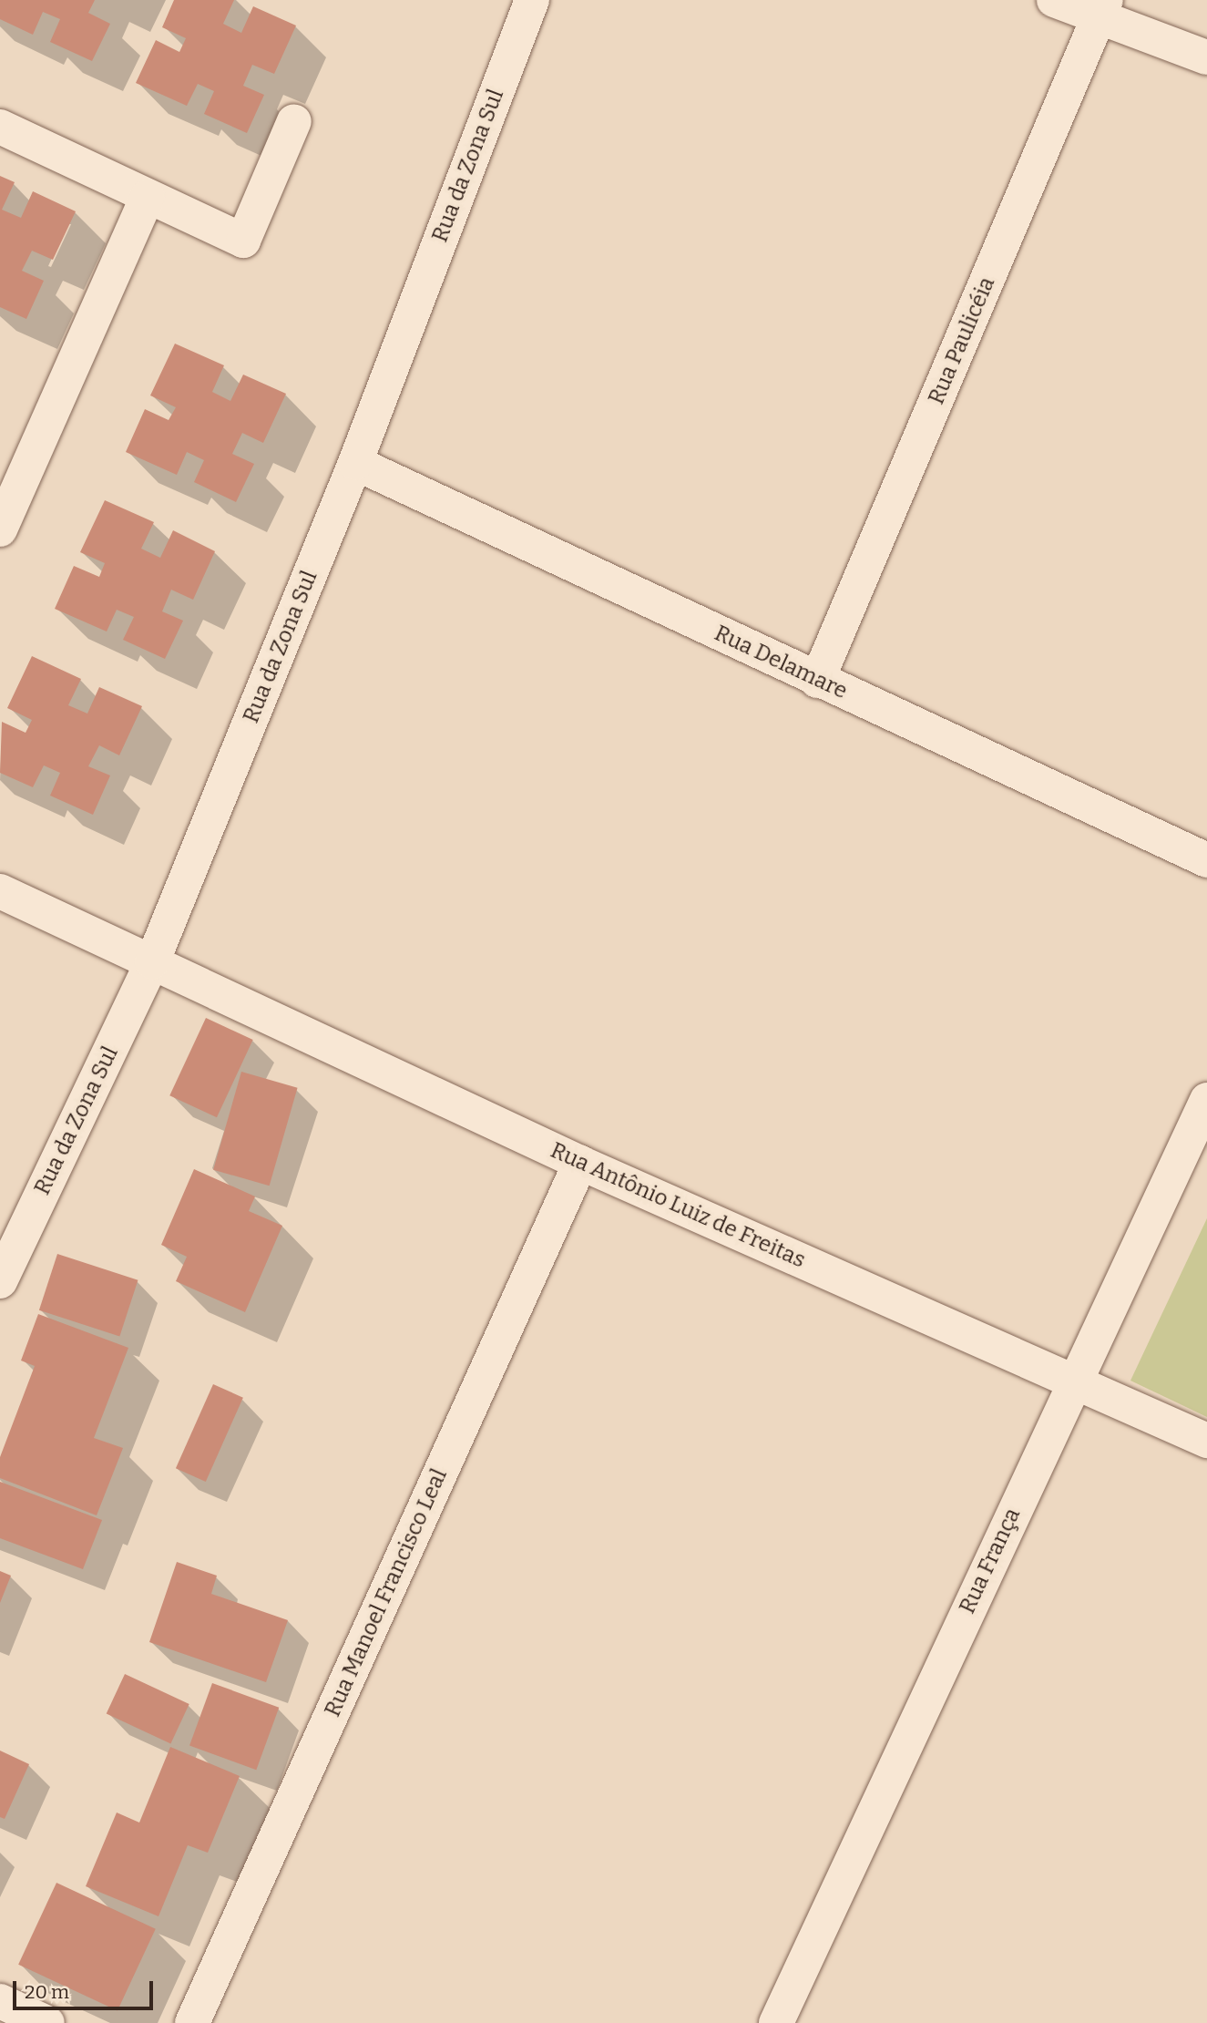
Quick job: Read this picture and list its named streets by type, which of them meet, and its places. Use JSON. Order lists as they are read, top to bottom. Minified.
{"streets":{"street":["Rua da Zona Sul","Rua Paulicéia","Rua Delamare","Rua Antônio Luiz de Freitas","Rua França","Rua Manoel Francisco Leal"]},"crossings":[["Rua da Zona Sul","Rua Delamare"],["Rua da Zona Sul","Rua Antônio Luiz de Freitas"],["Rua Paulicéia","Rua Delamare"],["Rua Antônio Luiz de Freitas","Rua França"],["Rua Antônio Luiz de Freitas","Rua Manoel Francisco Leal"]],"scale_bar":"20 m"}
